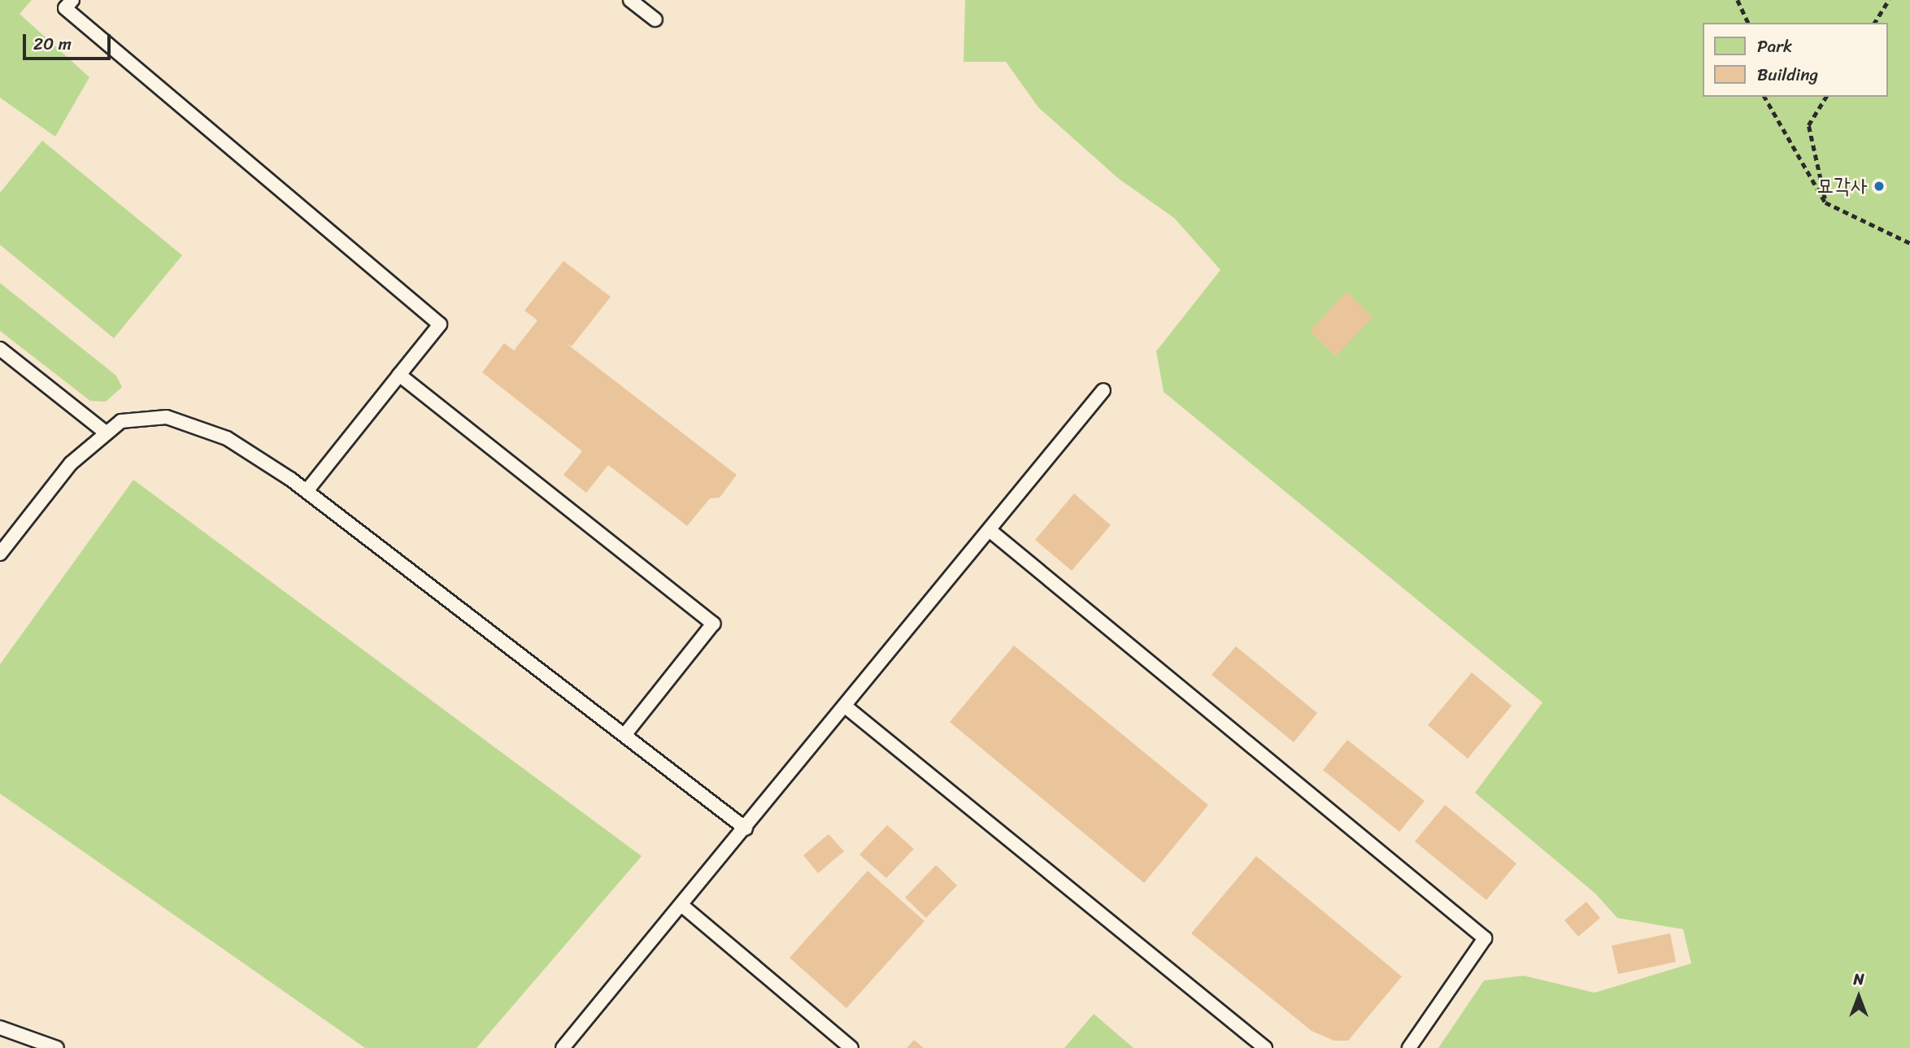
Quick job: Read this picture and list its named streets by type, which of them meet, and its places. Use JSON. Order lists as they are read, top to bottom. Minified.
{"places":["묘각사"],"legend":["Park","Building"],"scale_bar":"20 m","north":"top"}
